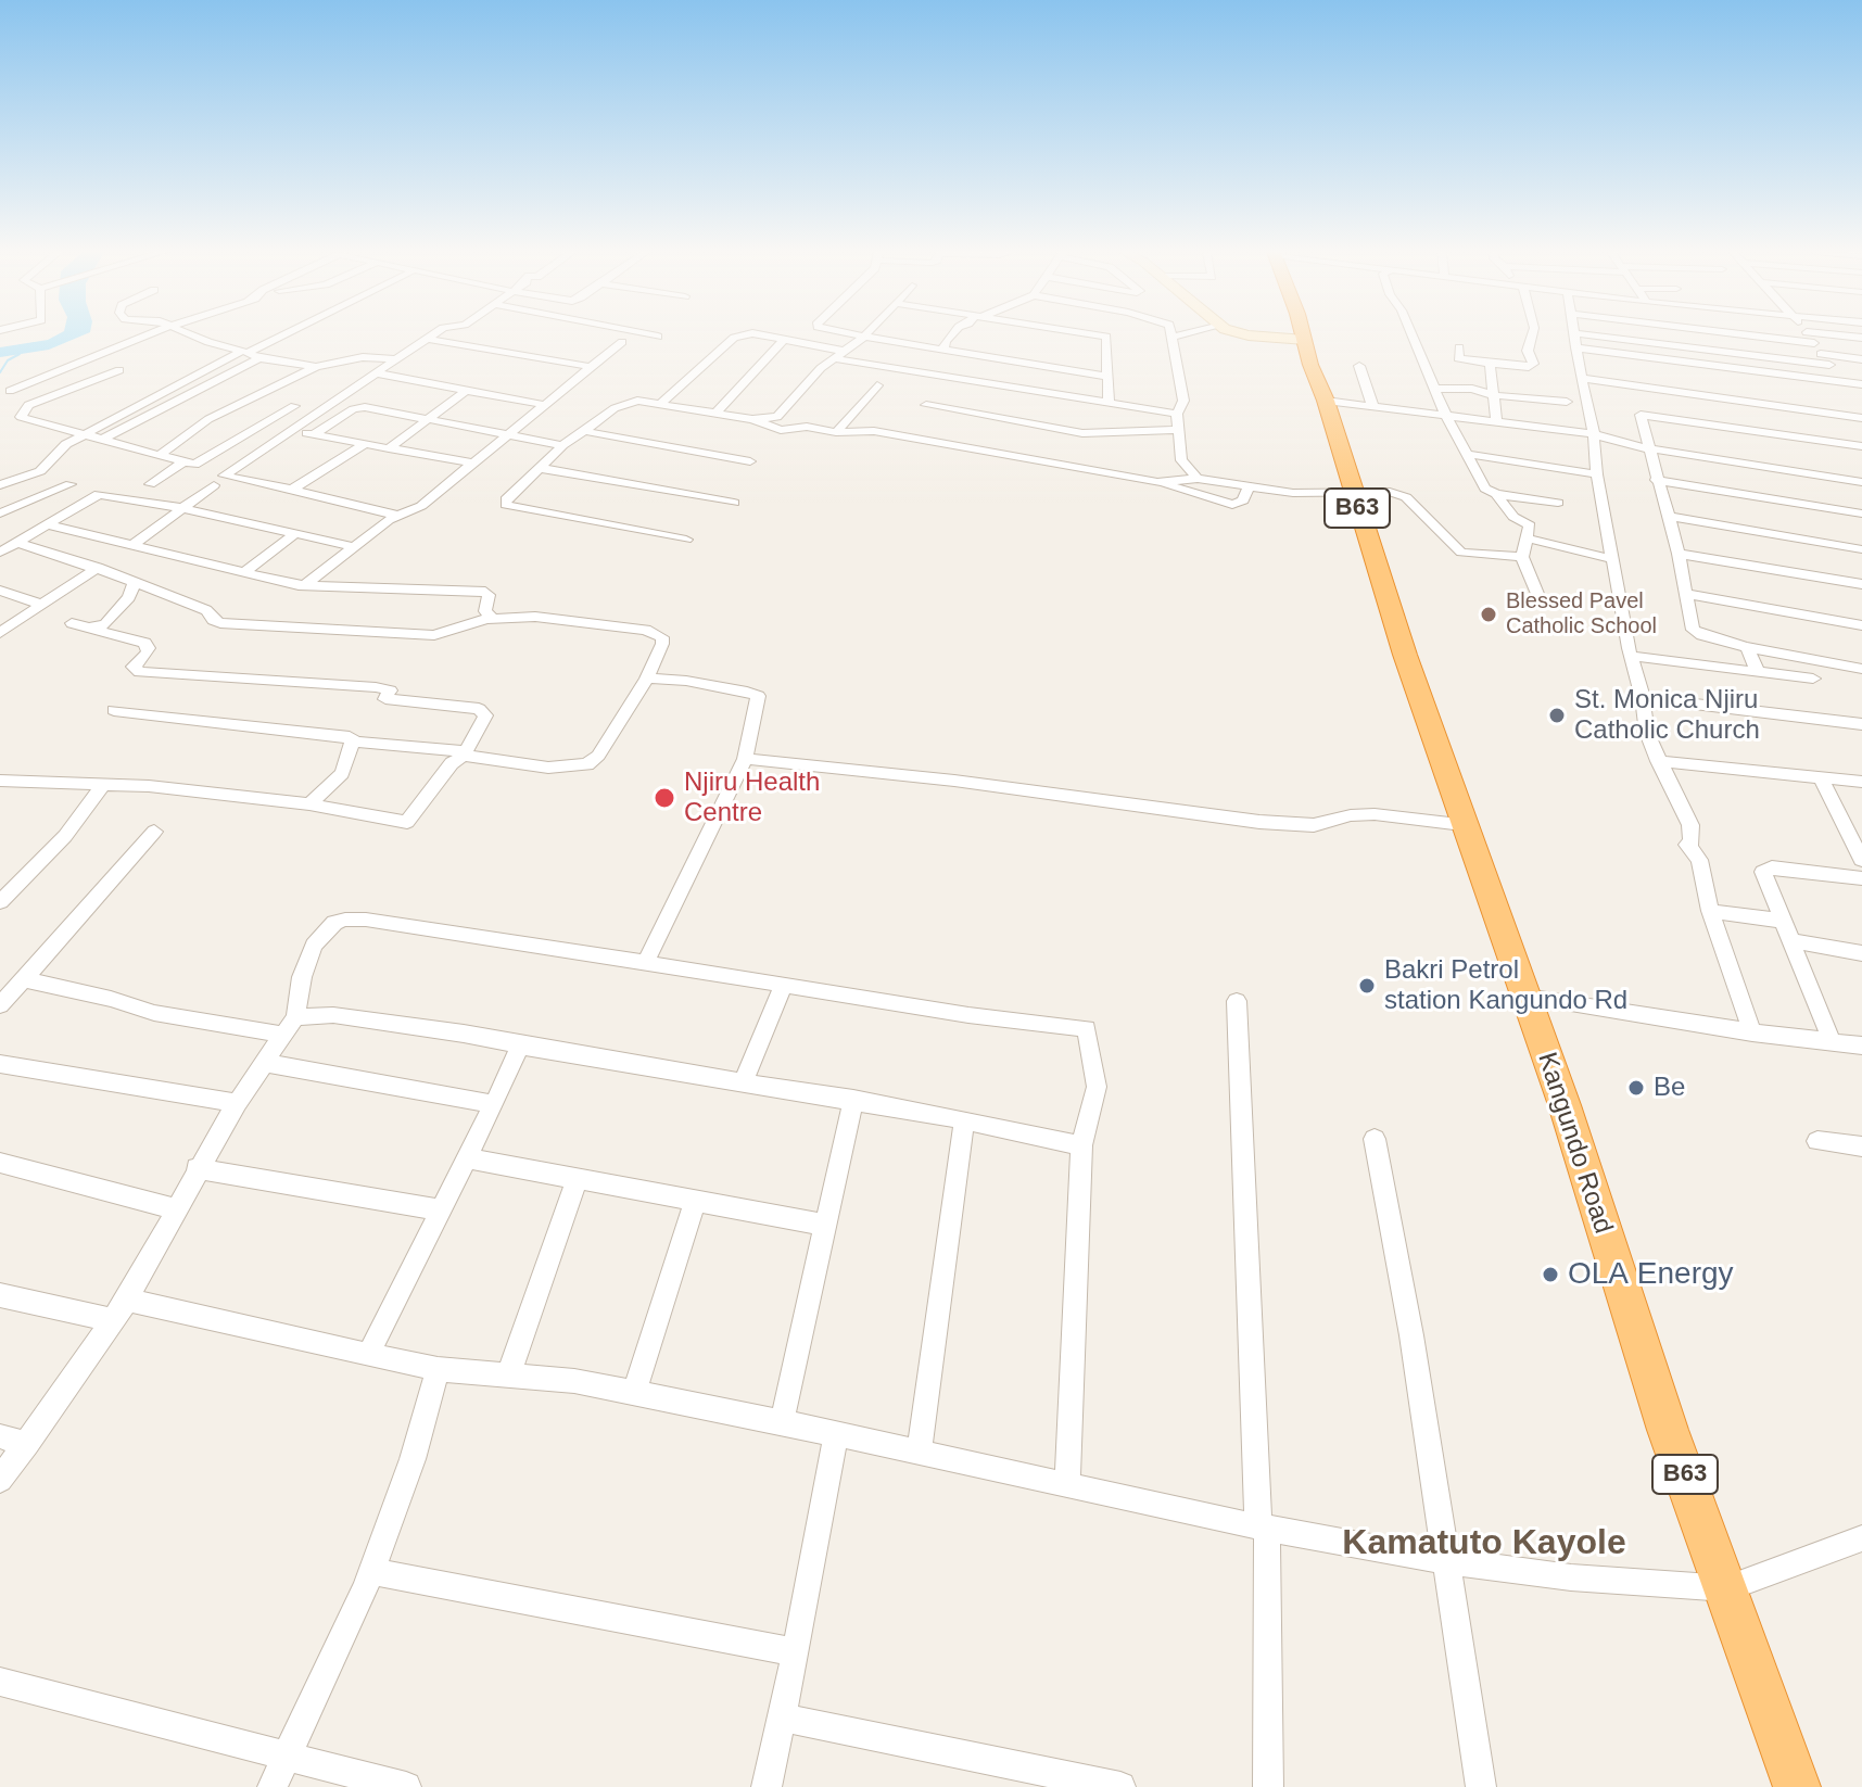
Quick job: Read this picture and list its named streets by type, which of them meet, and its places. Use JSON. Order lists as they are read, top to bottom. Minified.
{"streets":{"highway":["B63","Kangundo Road"]},"districts":["Kamatuto Kayole"],"places":["Blessed Pavel Catholic School","St. Monica Njiru Catholic Church","Njiru Health Centre","Bakri Petrol station Kangundo Rd","Be","OLA Energy"]}
